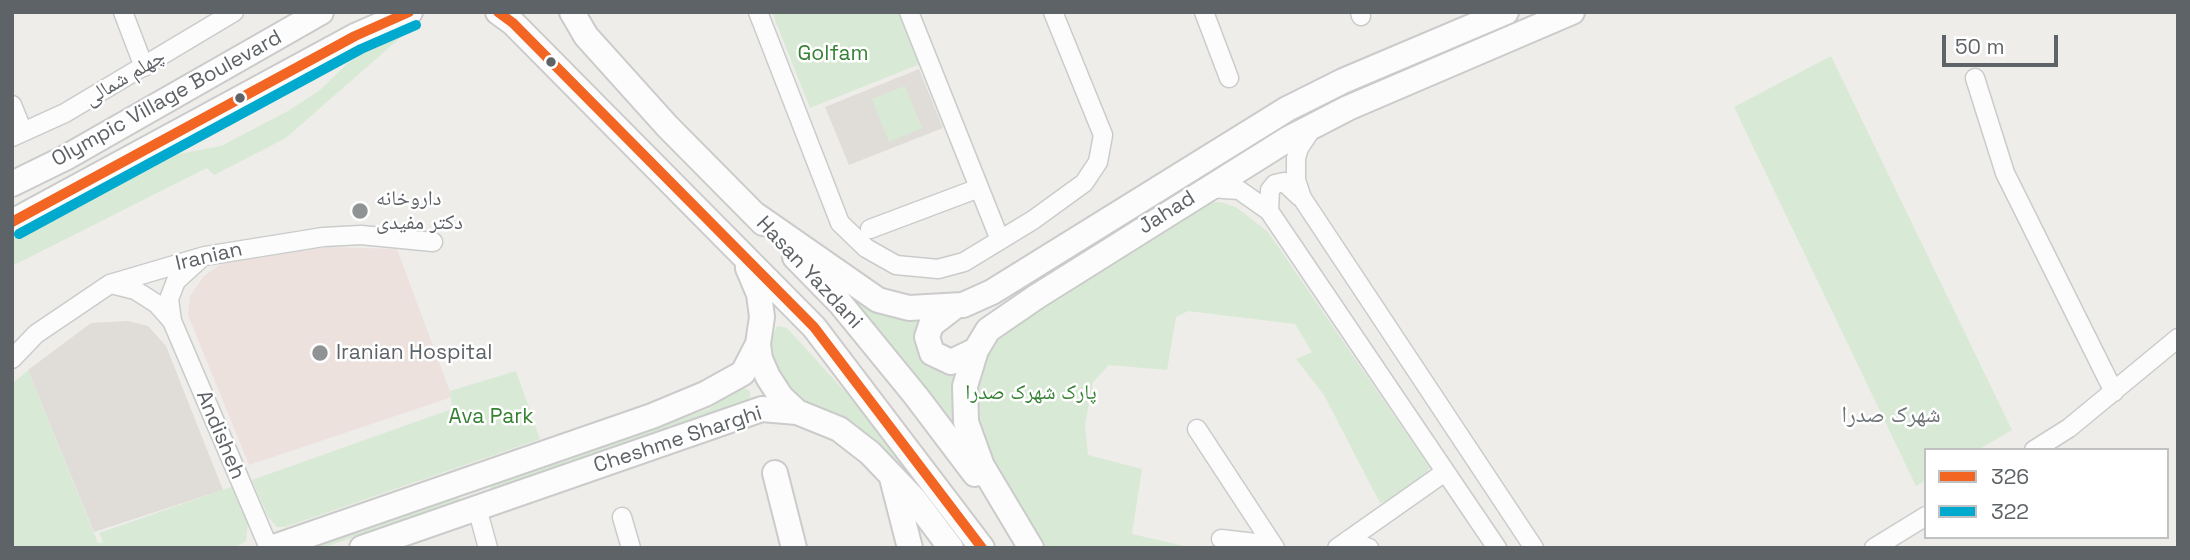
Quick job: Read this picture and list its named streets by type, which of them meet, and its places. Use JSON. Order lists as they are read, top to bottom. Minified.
{"streets":{"street":["چهلم شمالی","Olympic Village Boulevard","Jahad","Iranian","Hasan Yazdani","Andisheh","Cheshme Sharghi"]},"crossings":[["Jahad","Hasan Yazdani"],["Hasan Yazdani","Cheshme Sharghi"],["Andisheh","Cheshme Sharghi"]],"districts":["شهرک صدرا"],"parks":["Golfam","پارک شهرک صدرا","Ava Park"],"places":["داروخانه دکتر مفیدی","Iranian Hospital"],"lines":["transit line 326","transit line 322"],"legend":["326","322"],"scale_bar":"50 m"}
